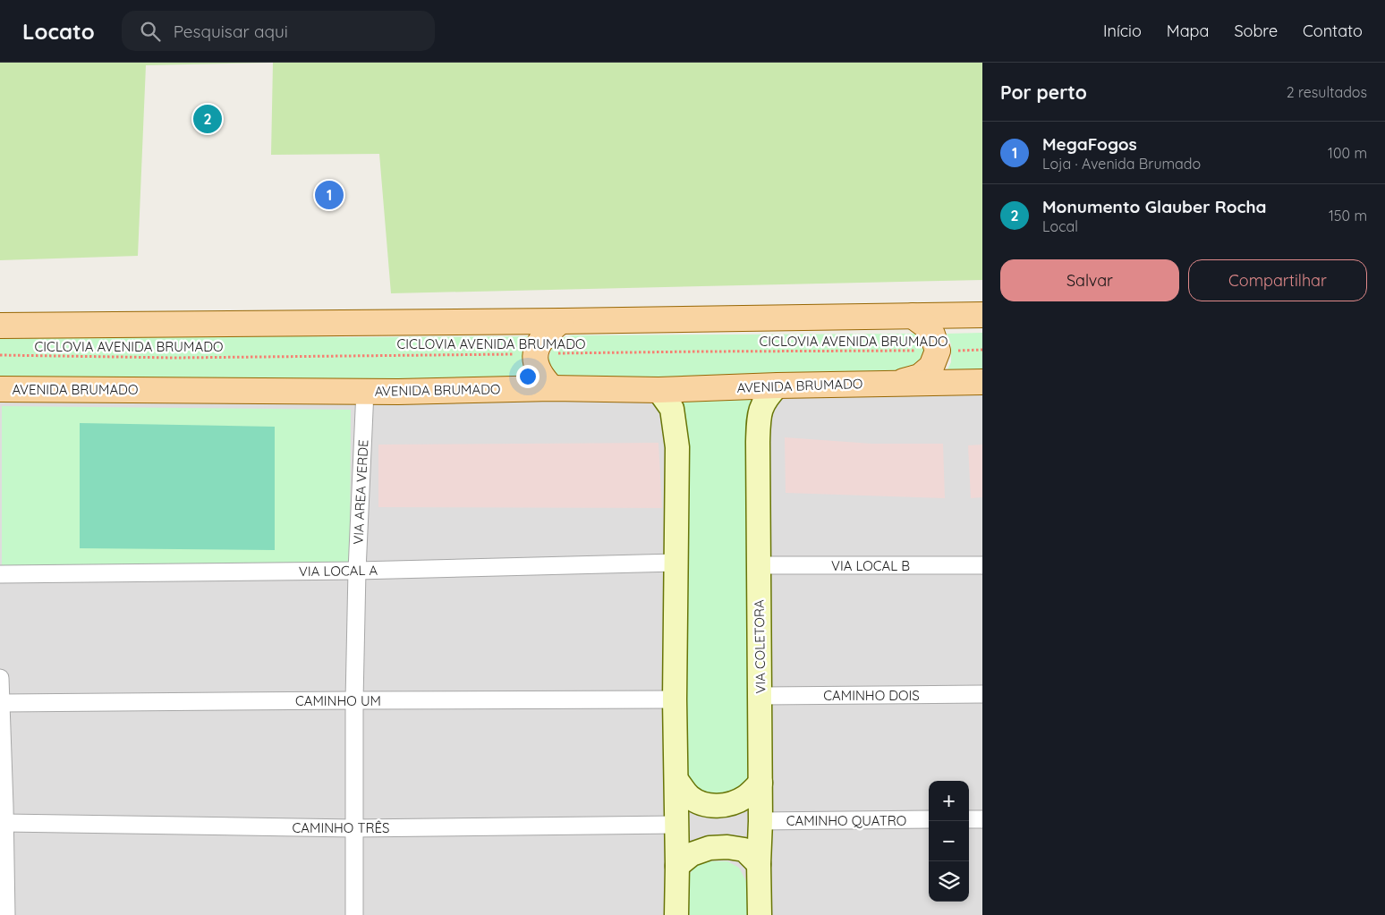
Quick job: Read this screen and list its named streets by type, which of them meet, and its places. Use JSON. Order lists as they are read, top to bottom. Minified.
{"streets":{"main road":["AVENIDA BRUMADO"],"street":["VIA AREA VERDE","VIA LOCAL B","VIA LOCAL A","VIA COLETORA","CAMINHO DOIS","CAMINHO UM","CAMINHO QUATRO","CAMINHO TRÊS"],"path":["CICLOVIA AVENIDA BRUMADO"]},"crossings":[["AVENIDA BRUMADO","VIA AREA VERDE"],["AVENIDA BRUMADO","VIA COLETORA"],["VIA AREA VERDE","VIA LOCAL A"],["VIA AREA VERDE","CAMINHO UM"],["VIA AREA VERDE","CAMINHO TRÊS"],["VIA LOCAL B","VIA COLETORA"],["VIA COLETORA","CAMINHO DOIS"],["VIA COLETORA","CAMINHO QUATRO"]],"page":{"header":"Locato","search":"Pesquisar aqui","nav":["Início","Mapa","Sobre","Contato"],"heading":["Por perto","2 resultados"],"pins":["2","1"],"list":[{"mark":"1","name":"MegaFogos","note":"Loja · Avenida Brumado","value":"100 m"},{"mark":"2","name":"Monumento Glauber Rocha","note":"Local","value":"150 m"}],"buttons":["Salvar","Compartilhar"],"map_buttons":["+","−"]}}
